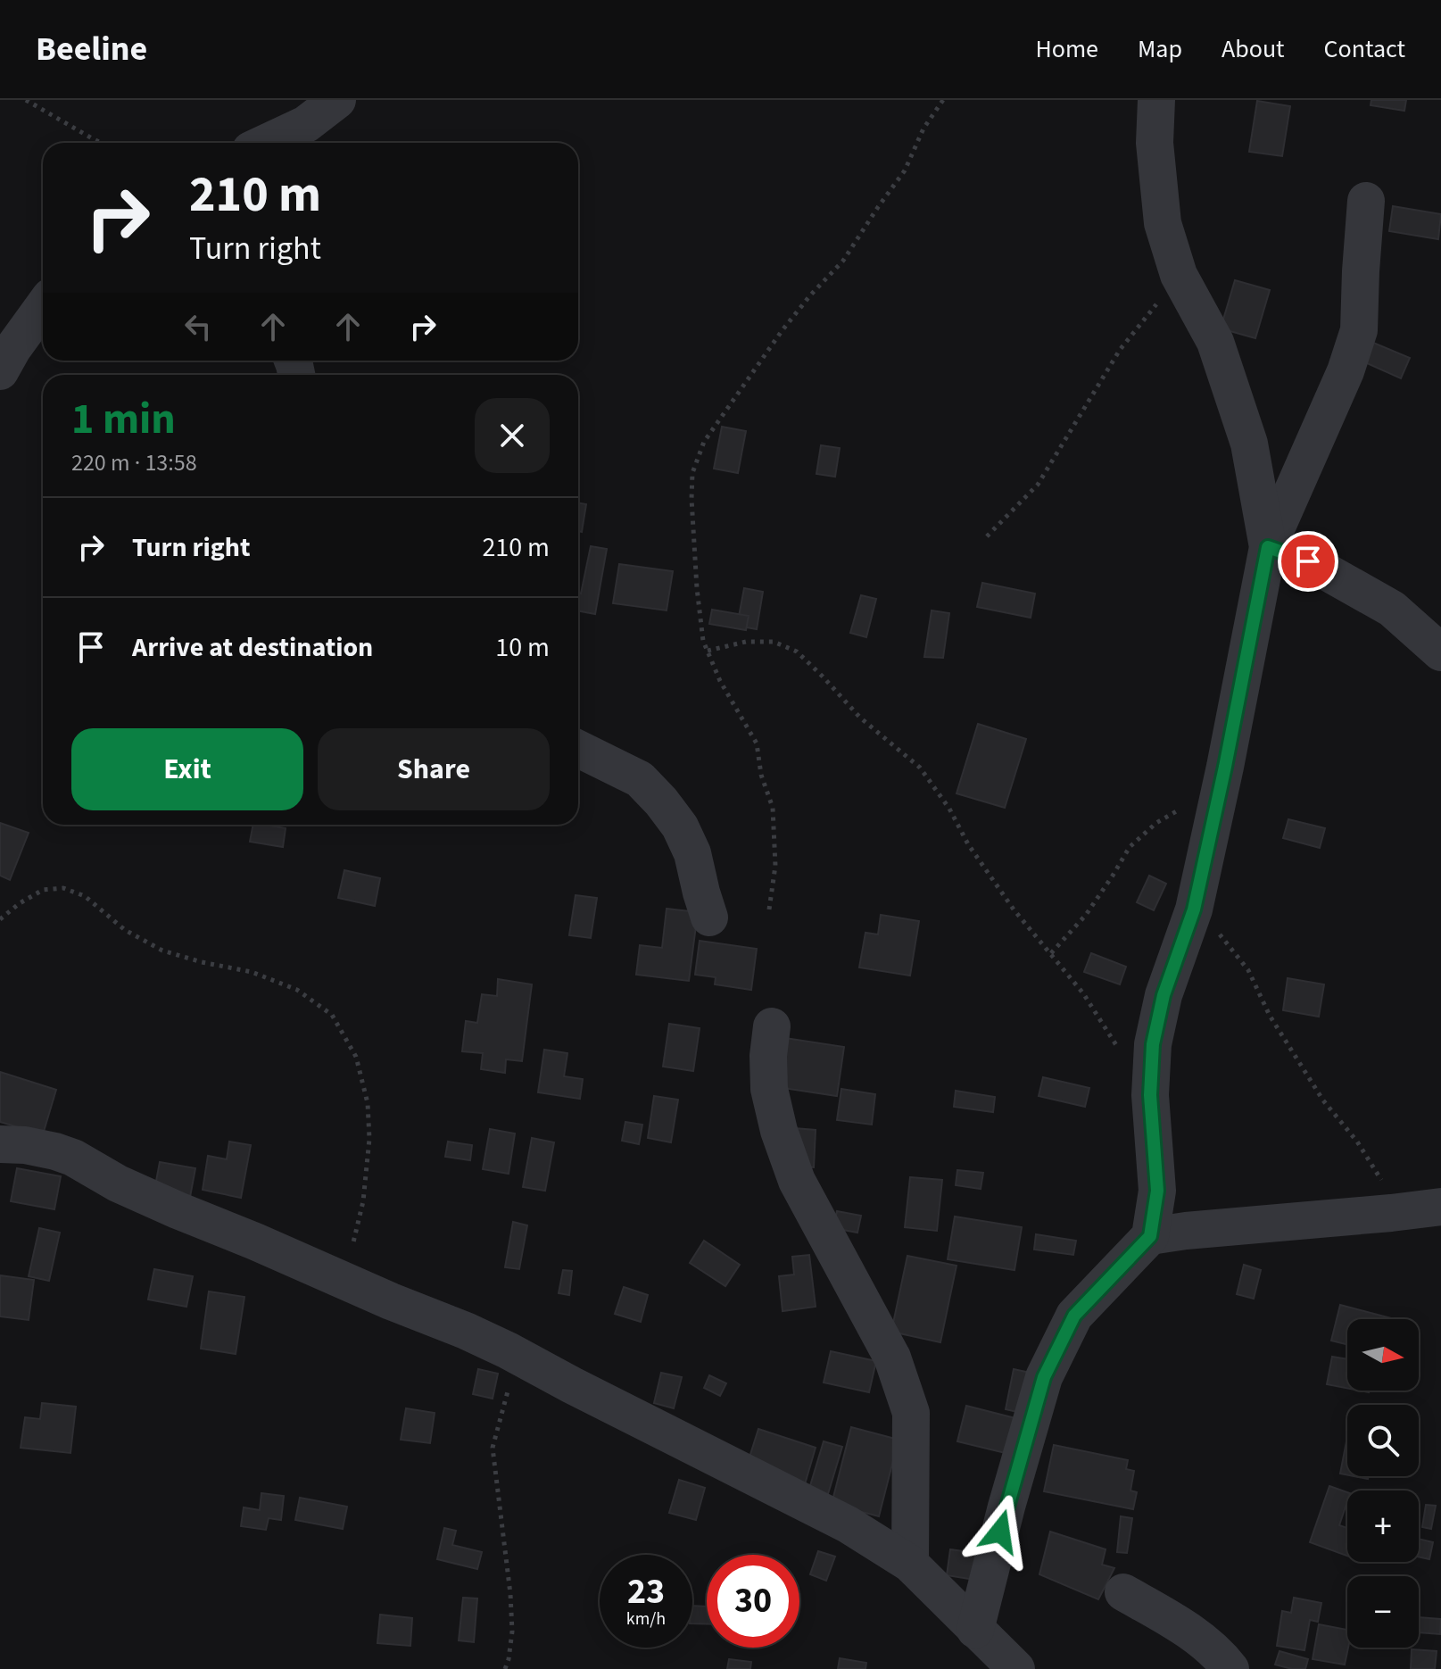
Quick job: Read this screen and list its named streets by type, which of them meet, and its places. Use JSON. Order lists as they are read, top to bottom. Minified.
{"north":"right","page":{"header":"Beeline","nav":["Home","Map","About","Contact"],"turn":["210 m","Turn right"],"heading":["1 min","220 m · 13:58"],"list":[{"name":"Turn right","value":"210 m"},{"name":"Arrive at destination","value":"10 m"}],"buttons":["Exit","Share"],"map_buttons":["+","−"],"speed":"23 km/h","limit":"30"}}
